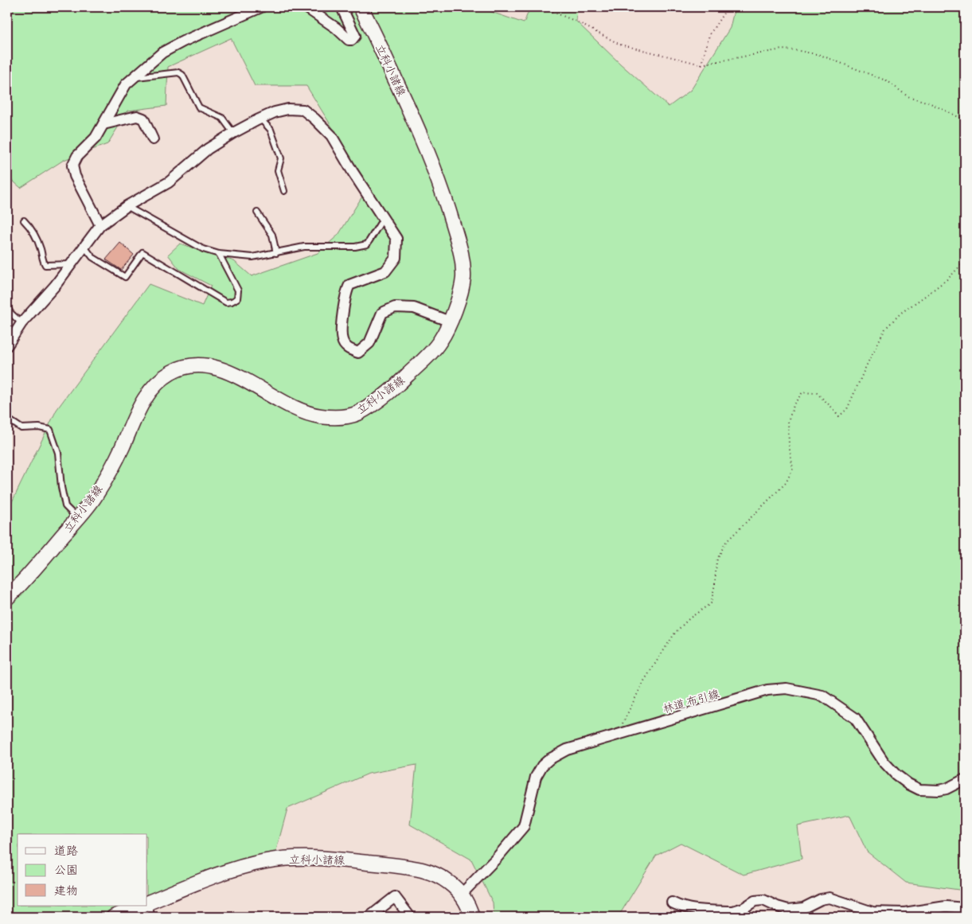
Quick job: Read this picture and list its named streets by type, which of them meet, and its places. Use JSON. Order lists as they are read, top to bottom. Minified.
{"streets":{"main road":["立科小諸線"],"street":["林道 布引線"]},"crossings":[["立科小諸線","林道 布引線"]],"legend":["道路","公園","建物"]}
